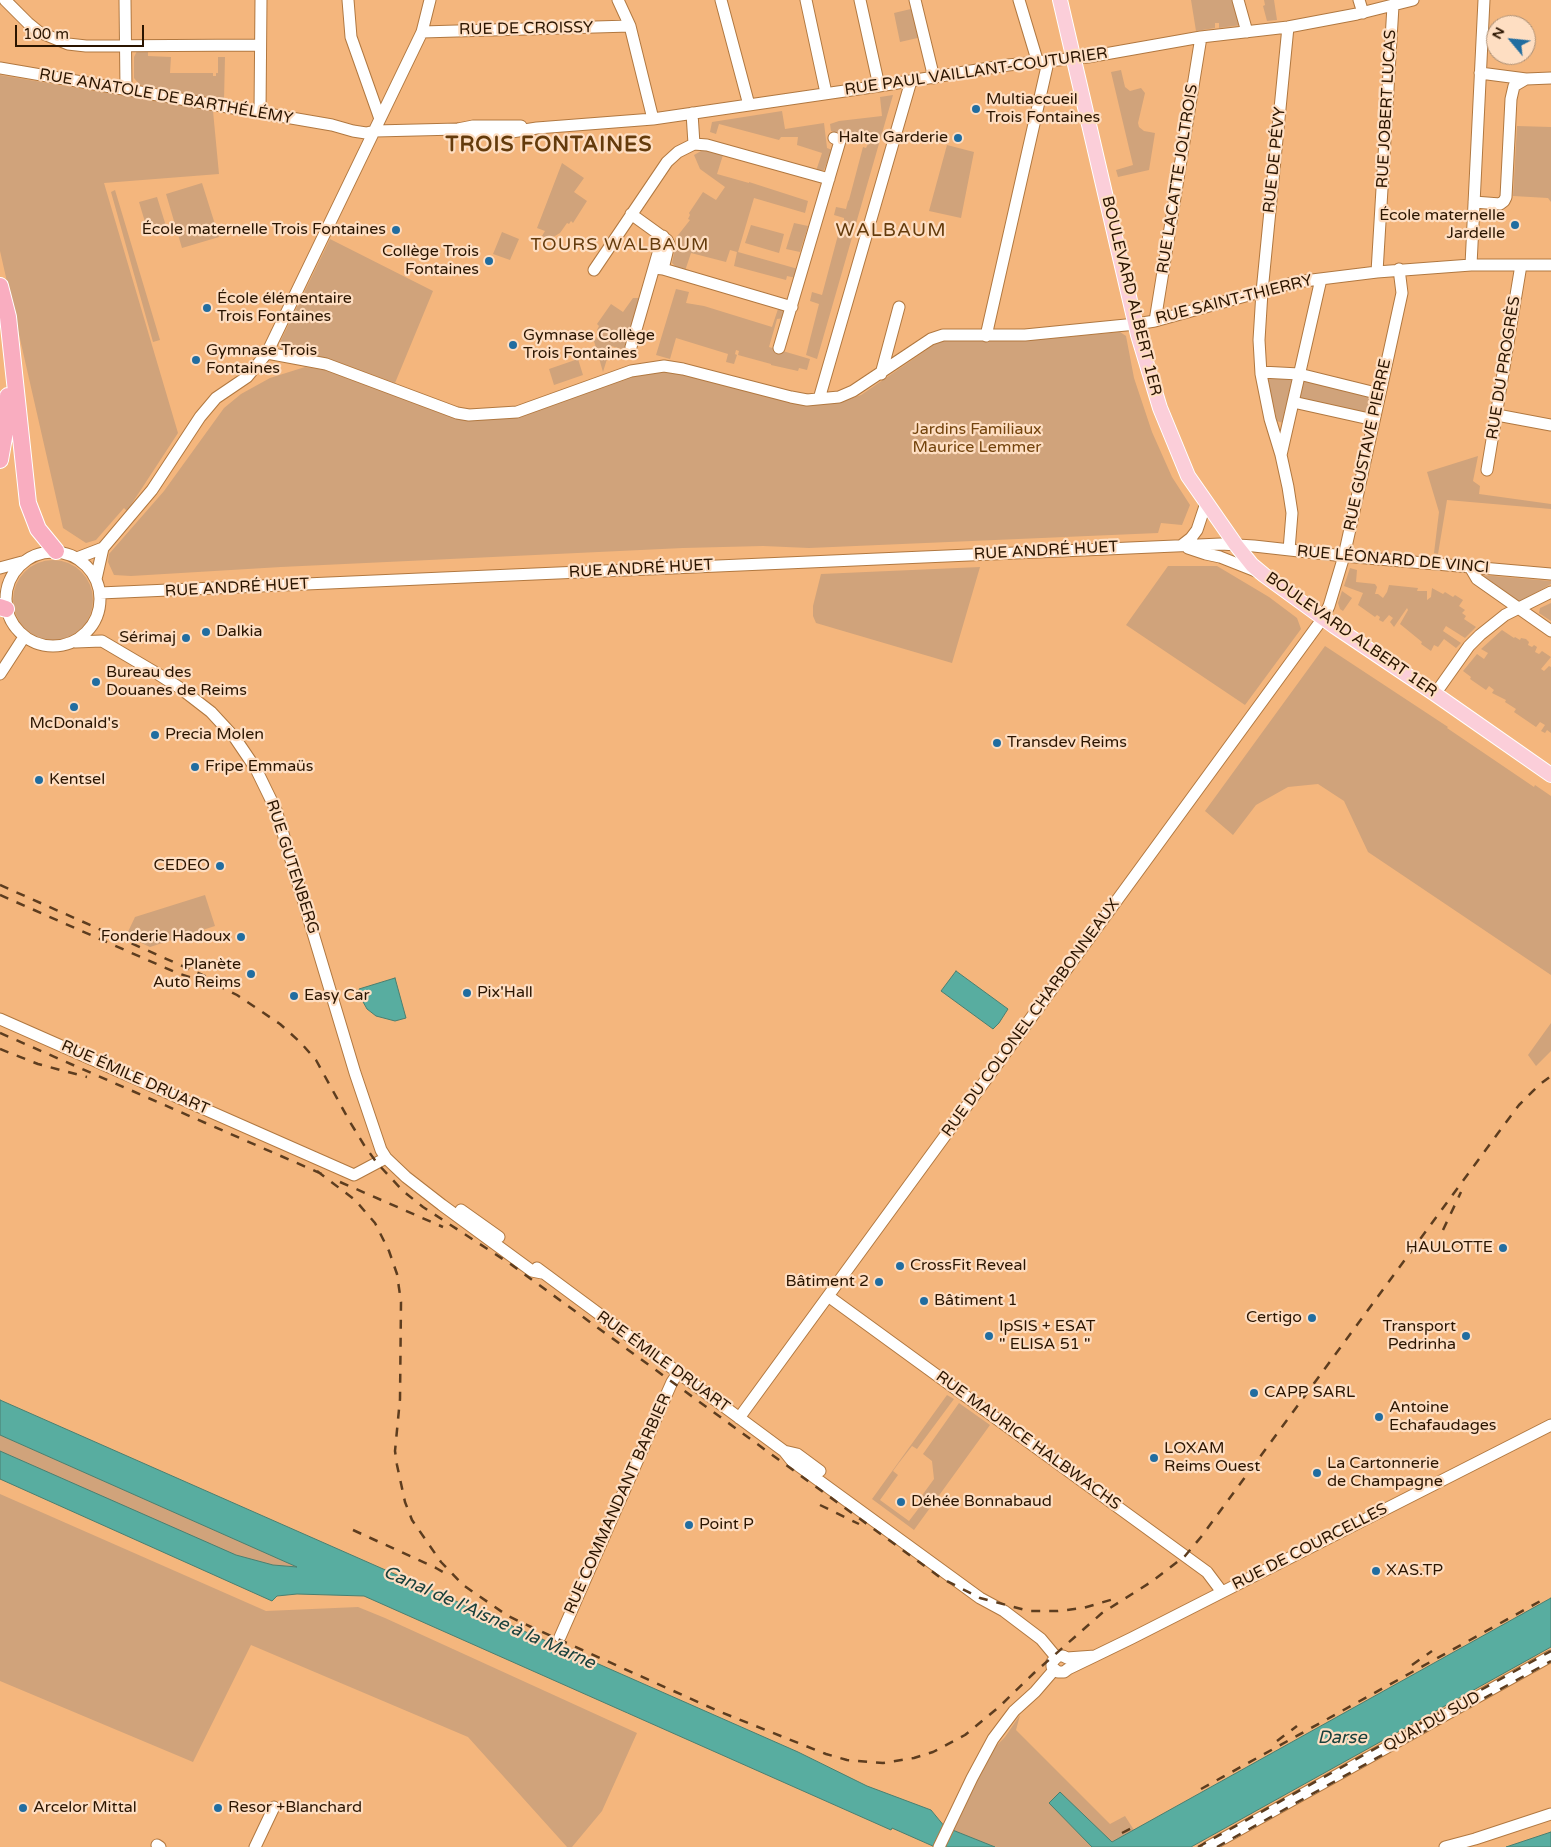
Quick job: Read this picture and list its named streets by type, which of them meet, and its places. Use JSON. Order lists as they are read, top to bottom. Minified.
{"streets":{"main road":["BOULEVARD ALBERT 1ER"],"street":["RUE DE CROISSY","RUE PAUL VAILLANT-COUTURIER","RUE ANATOLE DE BARTHÉLÉMY","RUE JOBERT LUCAS","RUE DE PÉVY","RUE LACATTE JOLTROIS","RUE SAINT-THIERRY","RUE DU PROGRÈS","RUE GUSTAVE PIERRE","RUE ANDRÉ HUET","RUE LÉONARD DE VINCI","RUE GUTENBERG","RUE DU COLONEL CHARBONNEAUX","RUE ÉMILE DRUART","RUE MAURICE HALBWACHS","RUE COMMANDANT BARBIER","RUE DE COURCELLES","QUAI DU SUD"]},"crossings":[["RUE PAUL VAILLANT-COUTURIER","RUE ANATOLE DE BARTHÉLÉMY"],["RUE PAUL VAILLANT-COUTURIER","RUE JOBERT LUCAS"],["RUE PAUL VAILLANT-COUTURIER","RUE DE PÉVY"],["RUE PAUL VAILLANT-COUTURIER","RUE LACATTE JOLTROIS"],["RUE PAUL VAILLANT-COUTURIER","BOULEVARD ALBERT 1ER"],["RUE JOBERT LUCAS","RUE SAINT-THIERRY"],["RUE DE PÉVY","RUE SAINT-THIERRY"],["RUE DE PÉVY","RUE LÉONARD DE VINCI"],["RUE LACATTE JOLTROIS","RUE SAINT-THIERRY"],["BOULEVARD ALBERT 1ER","RUE SAINT-THIERRY"],["BOULEVARD ALBERT 1ER","RUE GUSTAVE PIERRE"],["BOULEVARD ALBERT 1ER","RUE ANDRÉ HUET"],["BOULEVARD ALBERT 1ER","RUE LÉONARD DE VINCI"],["BOULEVARD ALBERT 1ER","RUE DU COLONEL CHARBONNEAUX"],["RUE SAINT-THIERRY","RUE DU PROGRÈS"],["RUE SAINT-THIERRY","RUE GUSTAVE PIERRE"],["RUE GUSTAVE PIERRE","RUE LÉONARD DE VINCI"],["RUE GUSTAVE PIERRE","RUE DU COLONEL CHARBONNEAUX"],["RUE ANDRÉ HUET","RUE LÉONARD DE VINCI"],["RUE GUTENBERG","RUE ÉMILE DRUART"],["RUE DU COLONEL CHARBONNEAUX","RUE ÉMILE DRUART"],["RUE DU COLONEL CHARBONNEAUX","RUE MAURICE HALBWACHS"],["RUE ÉMILE DRUART","RUE COMMANDANT BARBIER"],["RUE ÉMILE DRUART","RUE DE COURCELLES"],["RUE MAURICE HALBWACHS","RUE DE COURCELLES"]],"districts":["TROIS FONTAINES","WALBAUM","TOURS WALBAUM"],"water":["Canal de l'Aisne à la Marne","Darse"],"parks":["Jardins Familiaux Maurice Lemmer"],"places":["Multiaccueil Trois Fontaines","Halte Garderie","École maternelle Jardelle","École maternelle Trois Fontaines","Collège Trois Fontaines","École élémentaire Trois Fontaines","Gymnase Collège Trois Fontaines","Gymnase Trois Fontaines","Dalkia","Sérimaj","Bureau des Douanes de Reims","McDonald's","Precia Molen","Transdev Reims","Fripe Emmaüs","Kentsel","CEDEO","Fonderie Hadoux","Planète Auto Reims","Pix'Hall","Easy Car","HAULOTTE","CrossFit Reveal","Bâtiment 2","Bâtiment 1","Certigo","IpSIS + ESAT \" ELISA 51 \"","Transport Pedrinha","CAPP SARL","Antoine Echafaudages","LOXAM Reims Ouest","La Cartonnerie de Champagne","Déhée Bonnabaud","Point P","XAS.TP","Arcelor Mittal","Resor +Blanchard"],"scale_bar":"100 m","north":"top left"}
